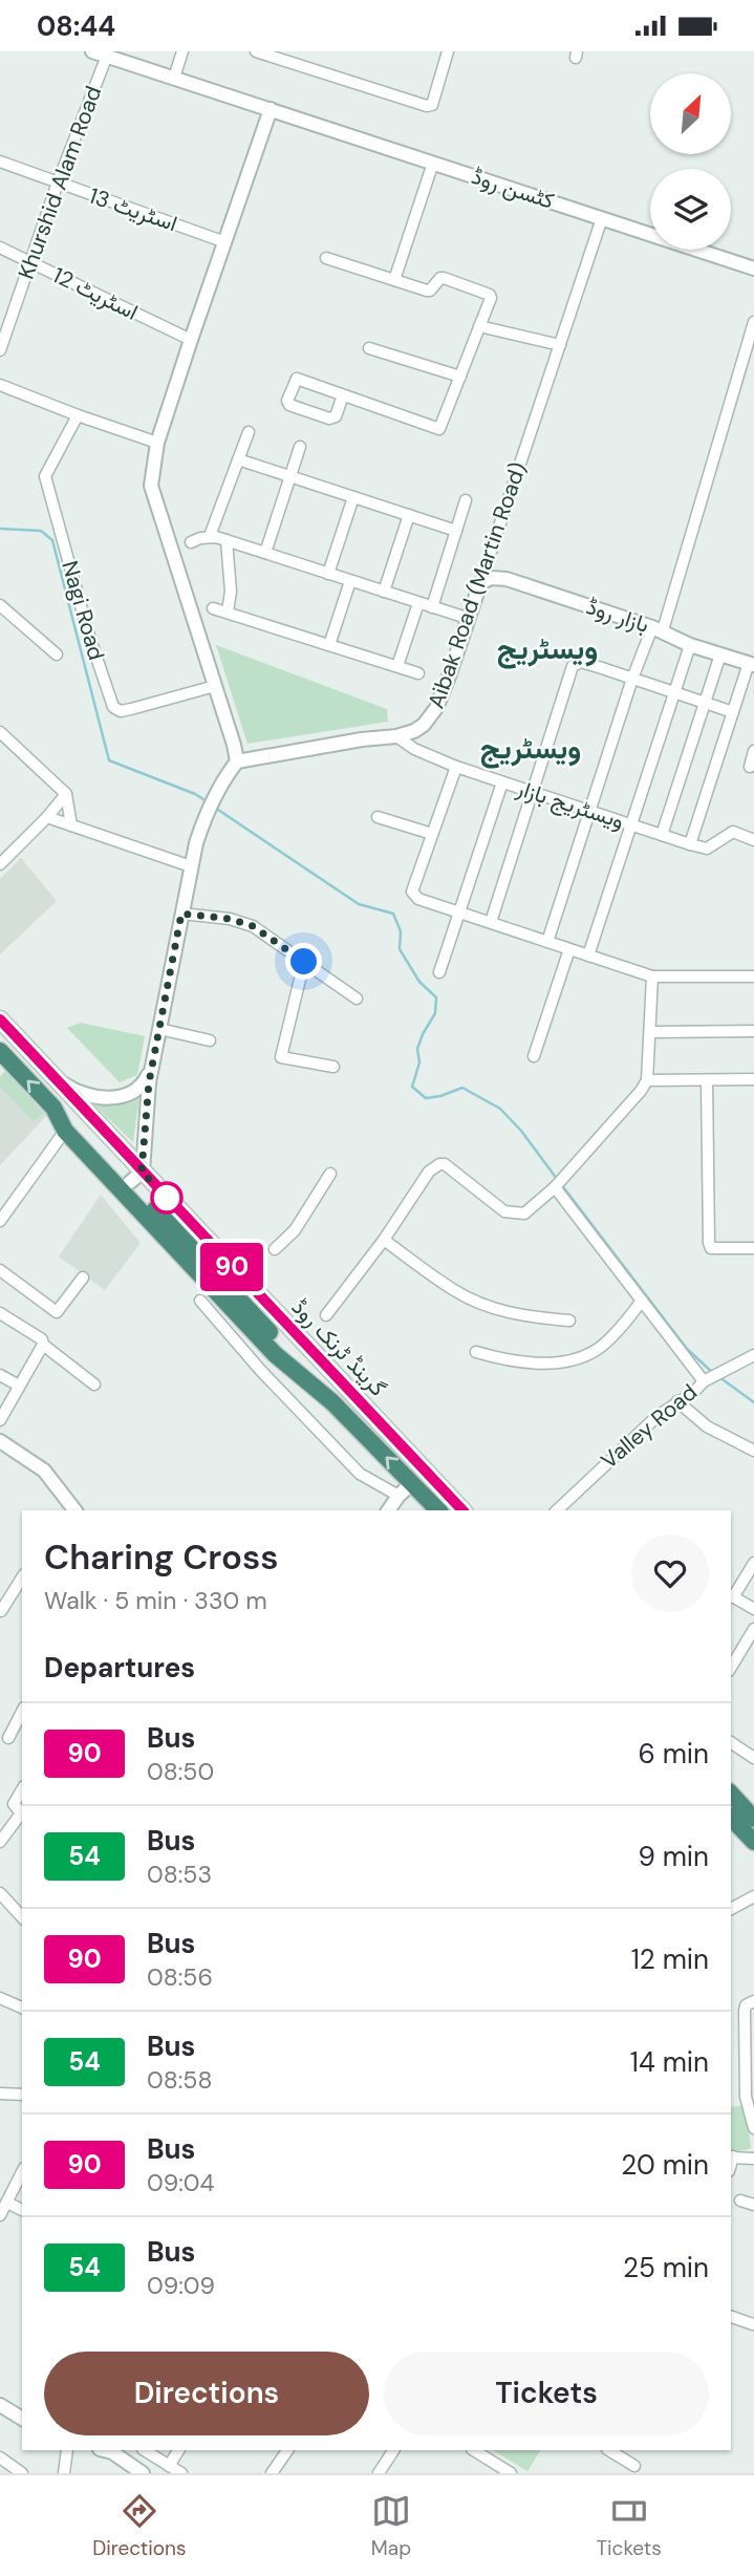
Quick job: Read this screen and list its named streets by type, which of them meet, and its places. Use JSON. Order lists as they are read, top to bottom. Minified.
{"streets":{"highway":["گرینڈ ٹرنک روڈ"],"street":["Khurshid Alam Road","کٹسن روڈ","اسٹریٹ 13","اسٹریٹ 12","Aibak Road (Martin Road)","Nagi Road","بازار روڈ","ویسٹریج بازار","Valley Road"]},"crossings":[["Khurshid Alam Road","کٹسن روڈ"],["Khurshid Alam Road","اسٹریٹ 13"],["Khurshid Alam Road","اسٹریٹ 12"],["کٹسن روڈ","Aibak Road (Martin Road)"],["Aibak Road (Martin Road)","بازار روڈ"],["Aibak Road (Martin Road)","ویسٹریج بازار"]],"districts":["ویسٹریج","ویسٹریج"],"lines":["bus line 90"],"north":"top right","page":{"status":"08:44","on_map":"90","heading":[["Charing Cross","Walk · 5 min · 330 m"],"Departures"],"list":[{"mark":"90","name":"Bus","note":"08:50","value":"6 min"},{"mark":"54","name":"Bus","note":"08:53","value":"9 min"},{"mark":"90","name":"Bus","note":"08:56","value":"12 min"},{"mark":"54","name":"Bus","note":"08:58","value":"14 min"},{"mark":"90","name":"Bus","note":"09:04","value":"20 min"},{"mark":"54","name":"Bus","note":"09:09","value":"25 min"}],"buttons":["Directions","Tickets"],"tabs":["Directions","Map","Tickets"]}}
